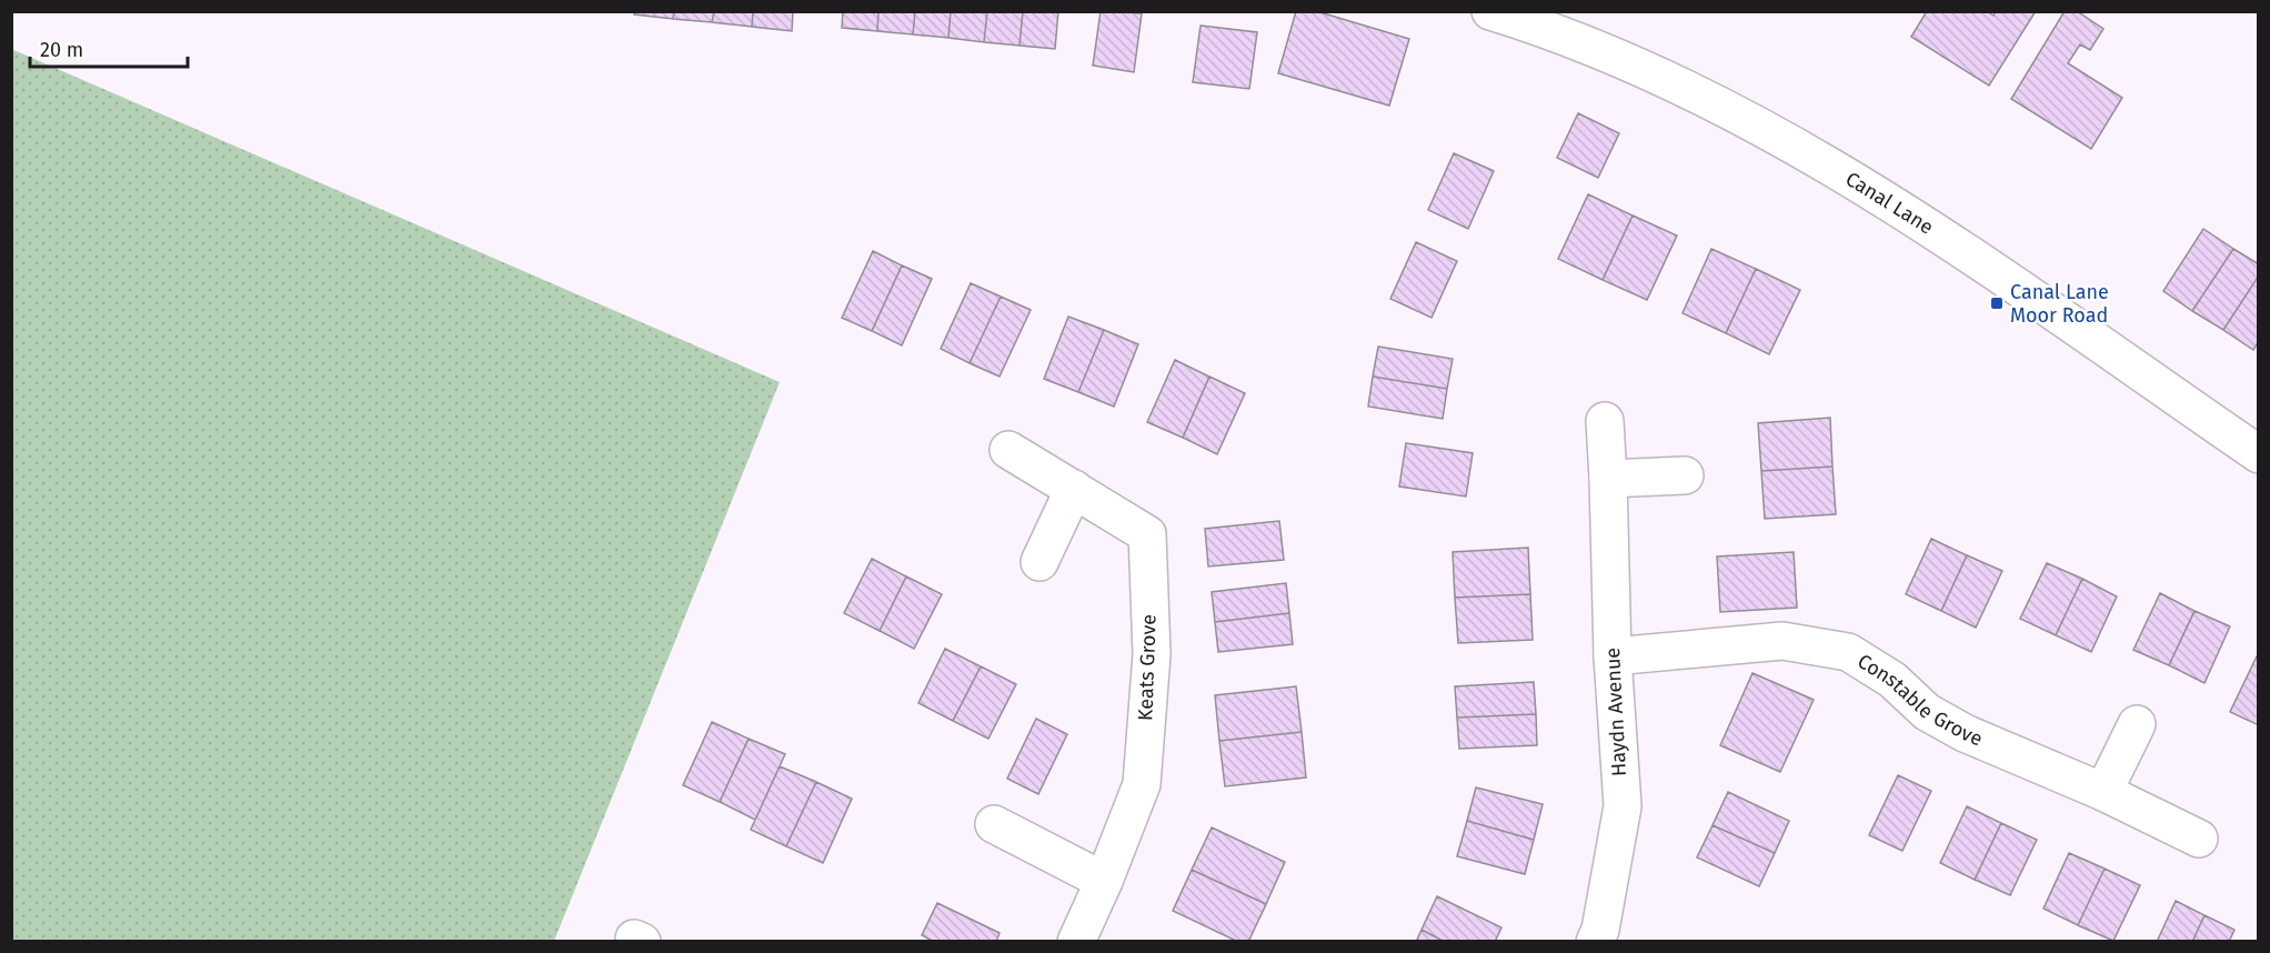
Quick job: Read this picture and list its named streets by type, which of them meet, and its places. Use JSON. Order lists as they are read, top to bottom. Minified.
{"streets":{"street":["Canal Lane","Keats Grove","Constable Grove","Haydn Avenue"]},"crossings":[["Constable Grove","Haydn Avenue"]],"places":{"transit":["Canal Lane Moor Road"]},"scale_bar":"20 m"}
